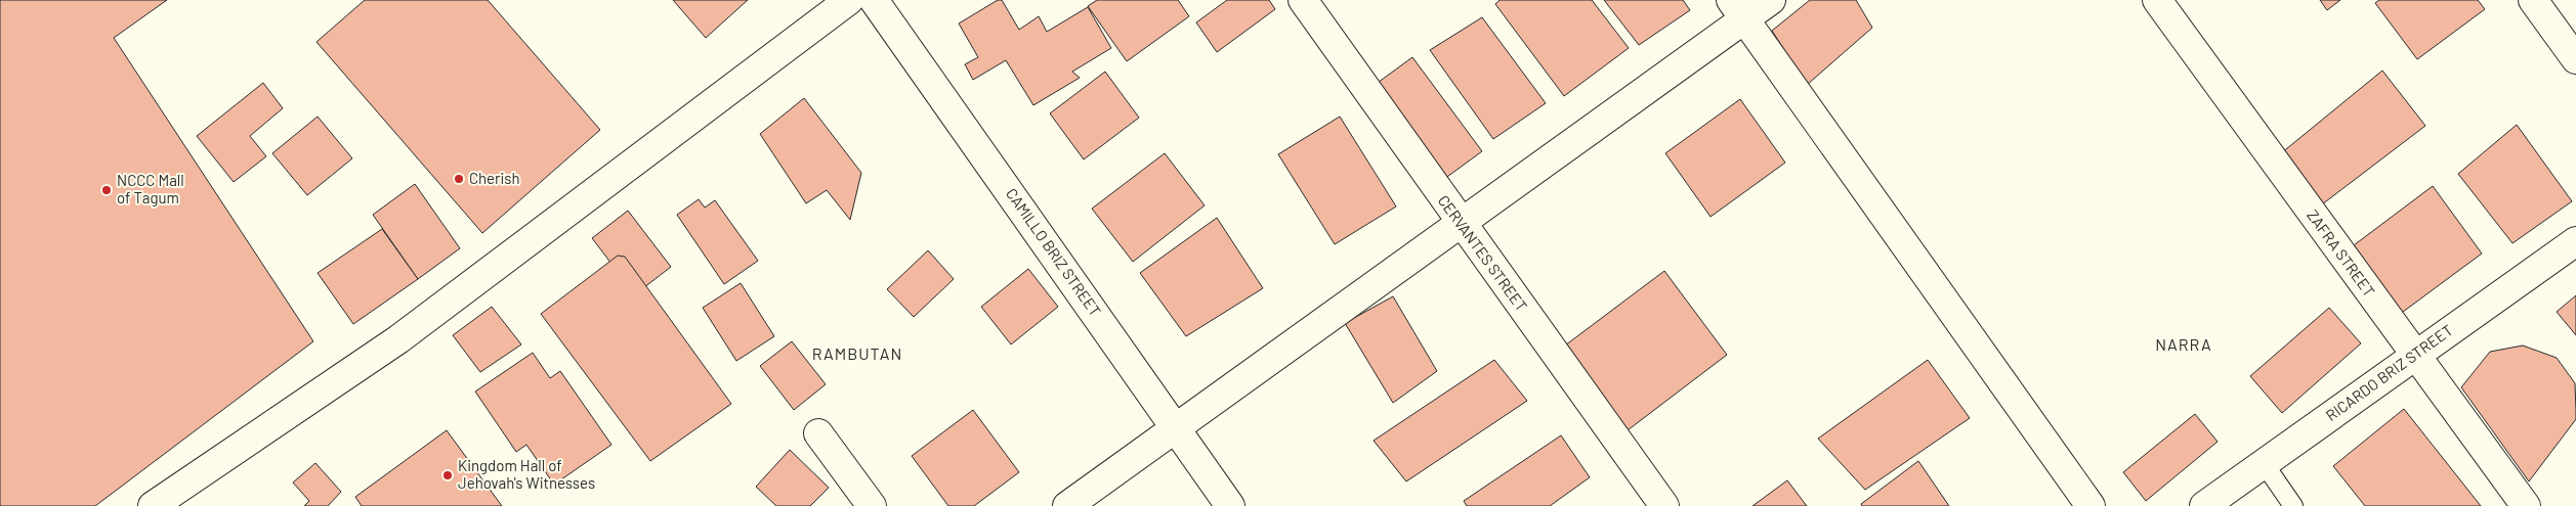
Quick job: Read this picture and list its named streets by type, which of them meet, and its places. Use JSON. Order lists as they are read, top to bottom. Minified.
{"streets":{"street":["CAMILLO BRIZ STREET","CERVANTES STREET","ZAFRA STREET","RICARDO BRIZ STREET"]},"crossings":[["ZAFRA STREET","RICARDO BRIZ STREET"]],"districts":["NARRA","RAMBUTAN"],"places":["Cherish","NCCC Mall of Tagum","Kingdom Hall of Jehovah's Witnesses"]}
